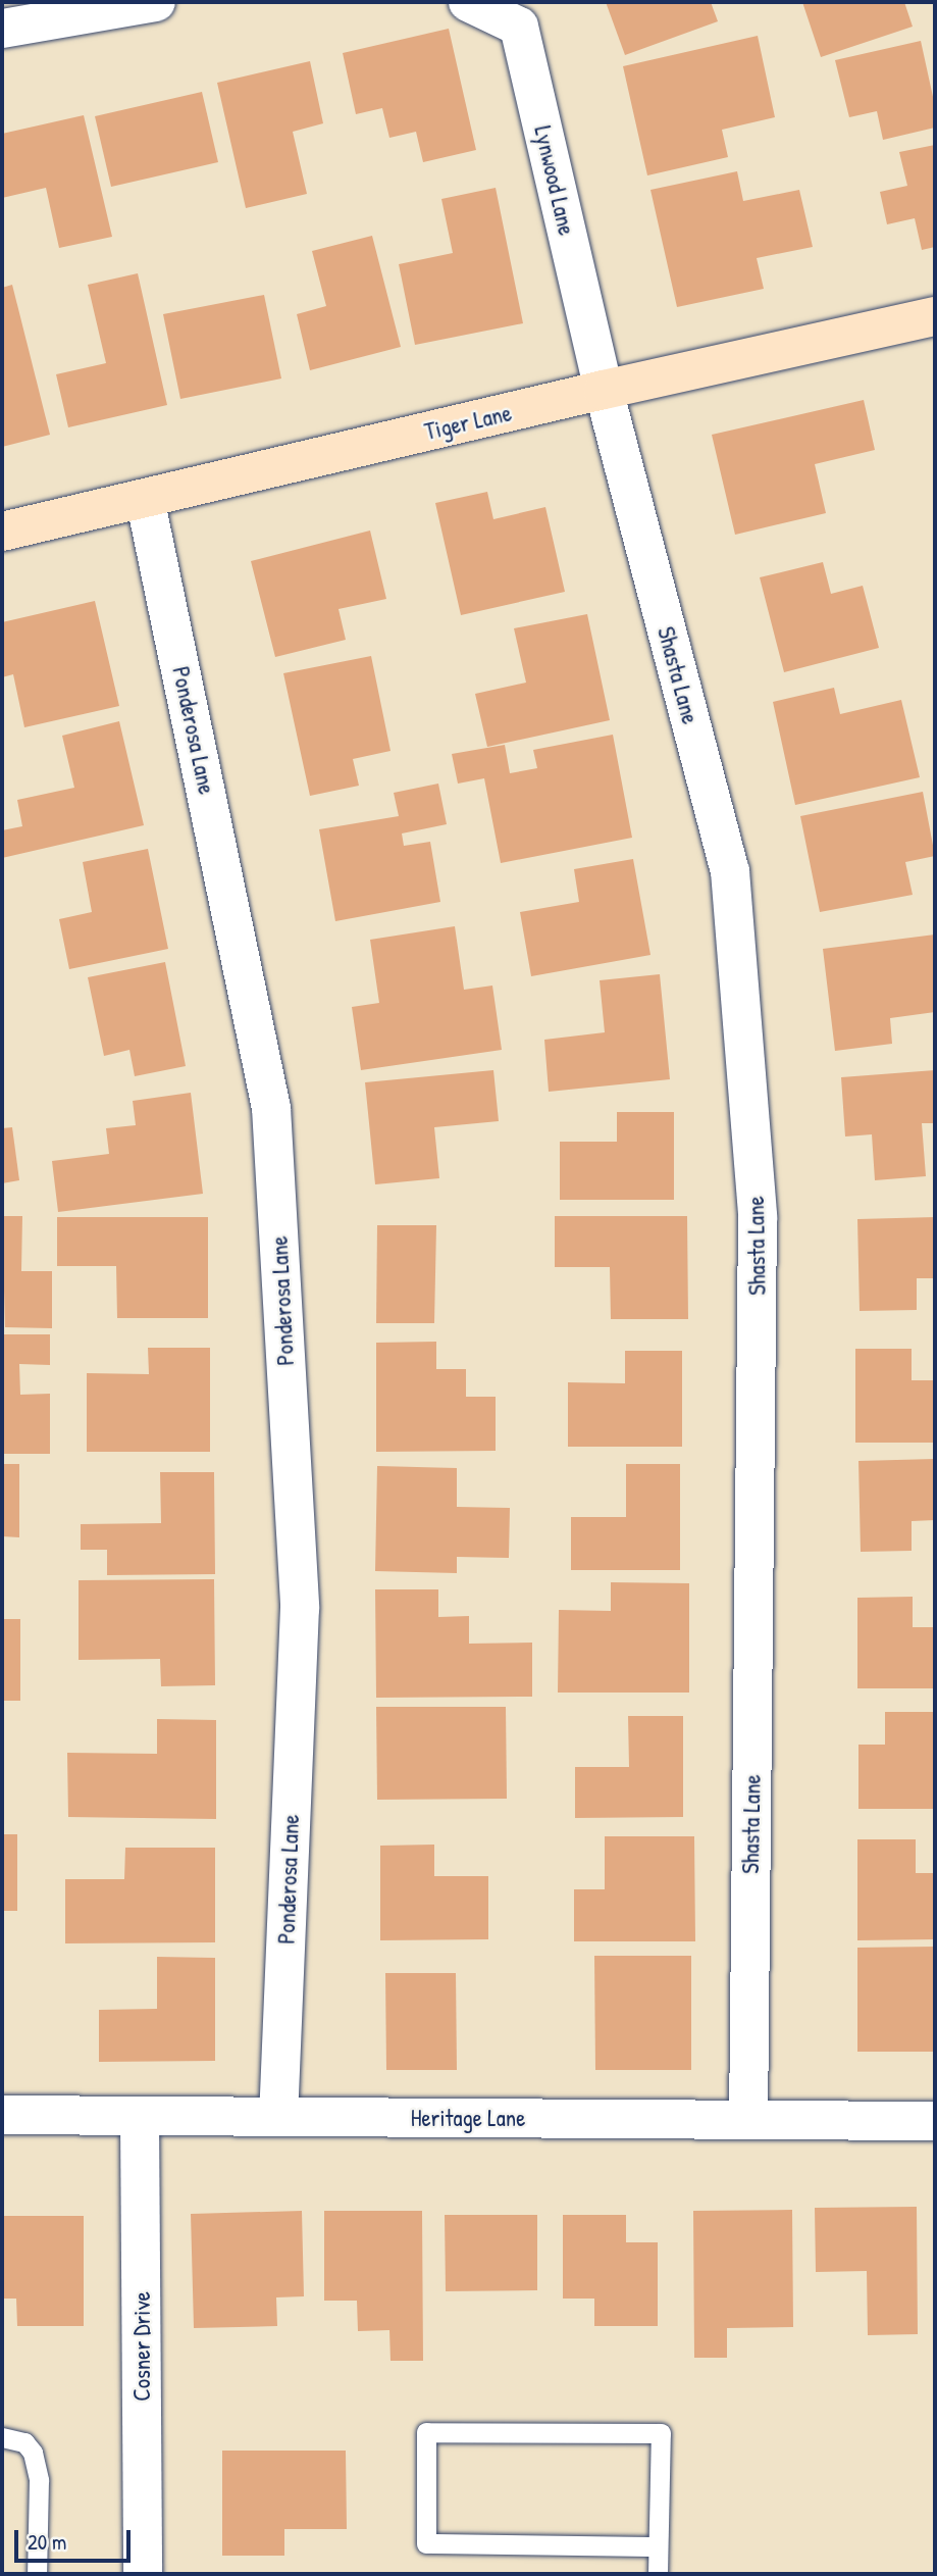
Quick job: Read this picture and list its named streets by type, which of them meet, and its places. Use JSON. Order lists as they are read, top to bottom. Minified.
{"streets":{"street":["Lynwood Lane","Tiger Lane","Shasta Lane","Ponderosa Lane","Heritage Lane","Cosner Drive"]},"crossings":[["Lynwood Lane","Tiger Lane"],["Lynwood Lane","Shasta Lane"],["Tiger Lane","Shasta Lane"],["Tiger Lane","Ponderosa Lane"],["Shasta Lane","Heritage Lane"],["Ponderosa Lane","Heritage Lane"],["Heritage Lane","Cosner Drive"]],"scale_bar":"20 m"}
